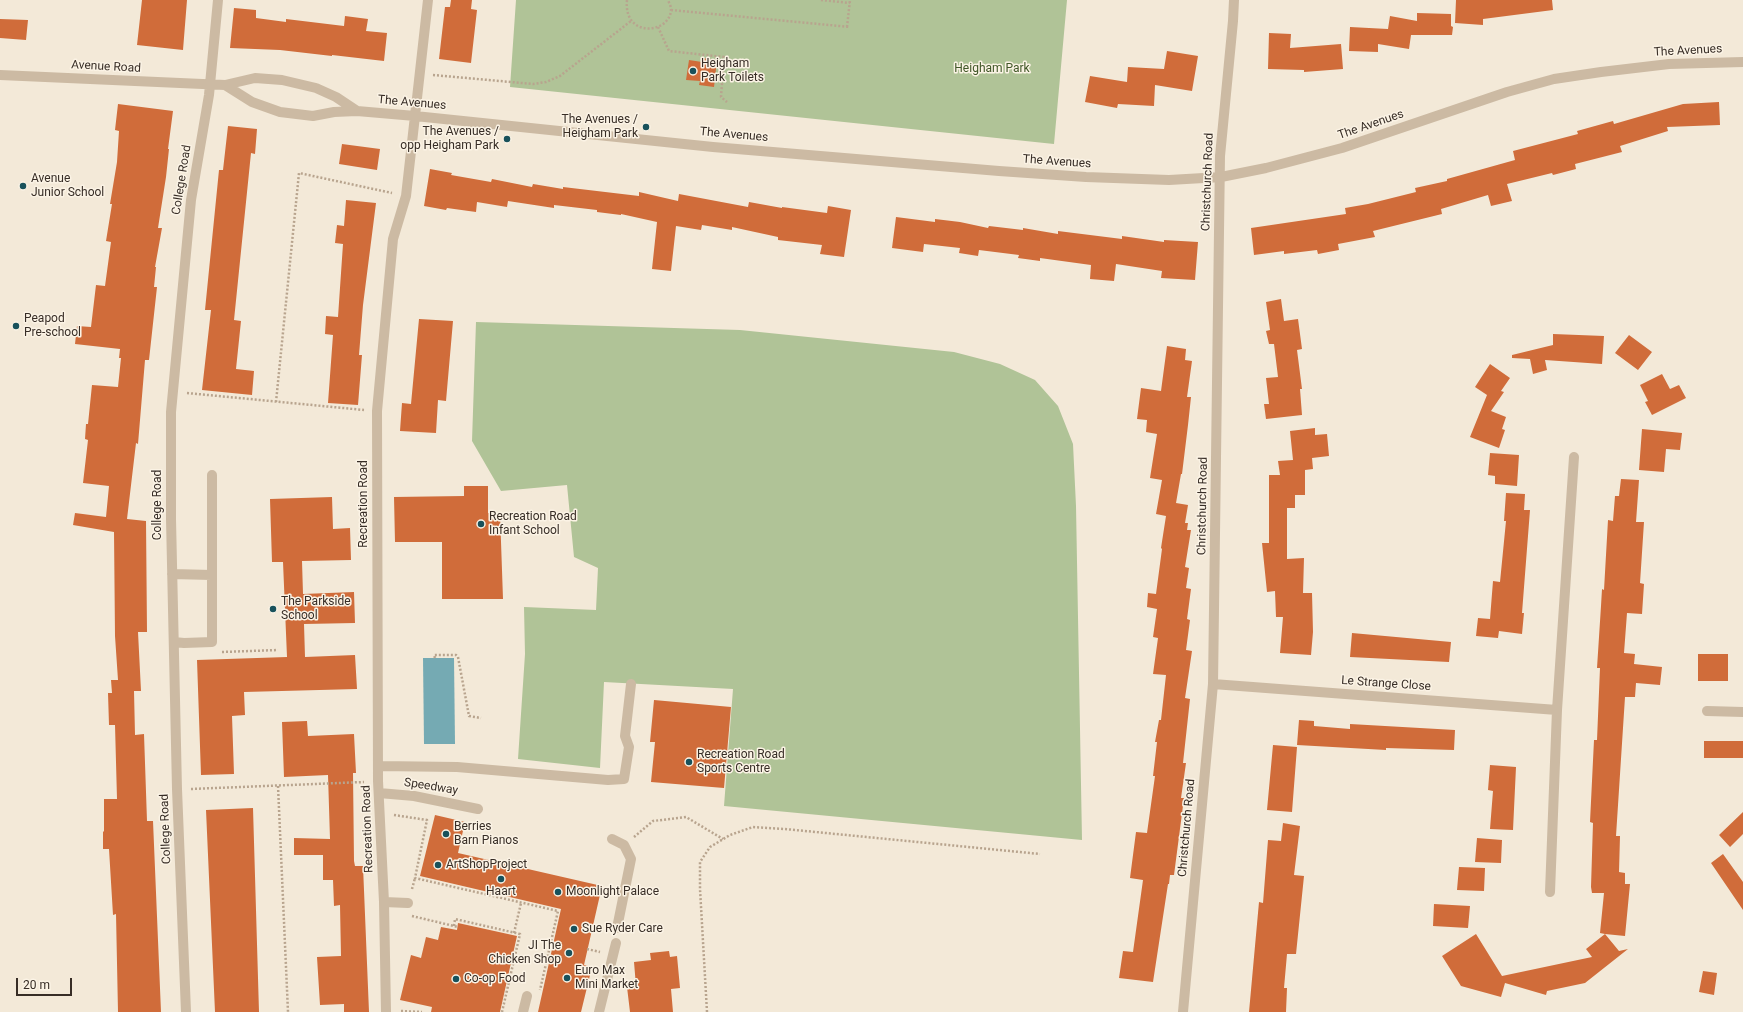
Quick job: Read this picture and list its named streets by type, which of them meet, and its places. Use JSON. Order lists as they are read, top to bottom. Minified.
{"streets":{"street":["The Avenues","Avenue Road","College Road","Christchurch Road","Recreation Road","Le Strange Close","Speedway"]},"crossings":[["The Avenues","Avenue Road"],["The Avenues","College Road"],["The Avenues","Christchurch Road"],["The Avenues","Recreation Road"],["Avenue Road","College Road"],["Christchurch Road","Le Strange Close"],["Recreation Road","Speedway"]],"parks":["Heigham Park"],"places":["Heigham Park Toilets","The Avenues / Heigham Park","The Avenues / opp Heigham Park","Avenue Junior School","Peapod Pre-school","Recreation Road Infant School","The Parkside School","Recreation Road Sports Centre","Berries Barn Pianos","ArtShopProject","Haart","Moonlight Palace","Sue Ryder Care","JI The Chicken Shop","Euro Max Mini Market","Co-op Food"],"scale_bar":"20 m"}
